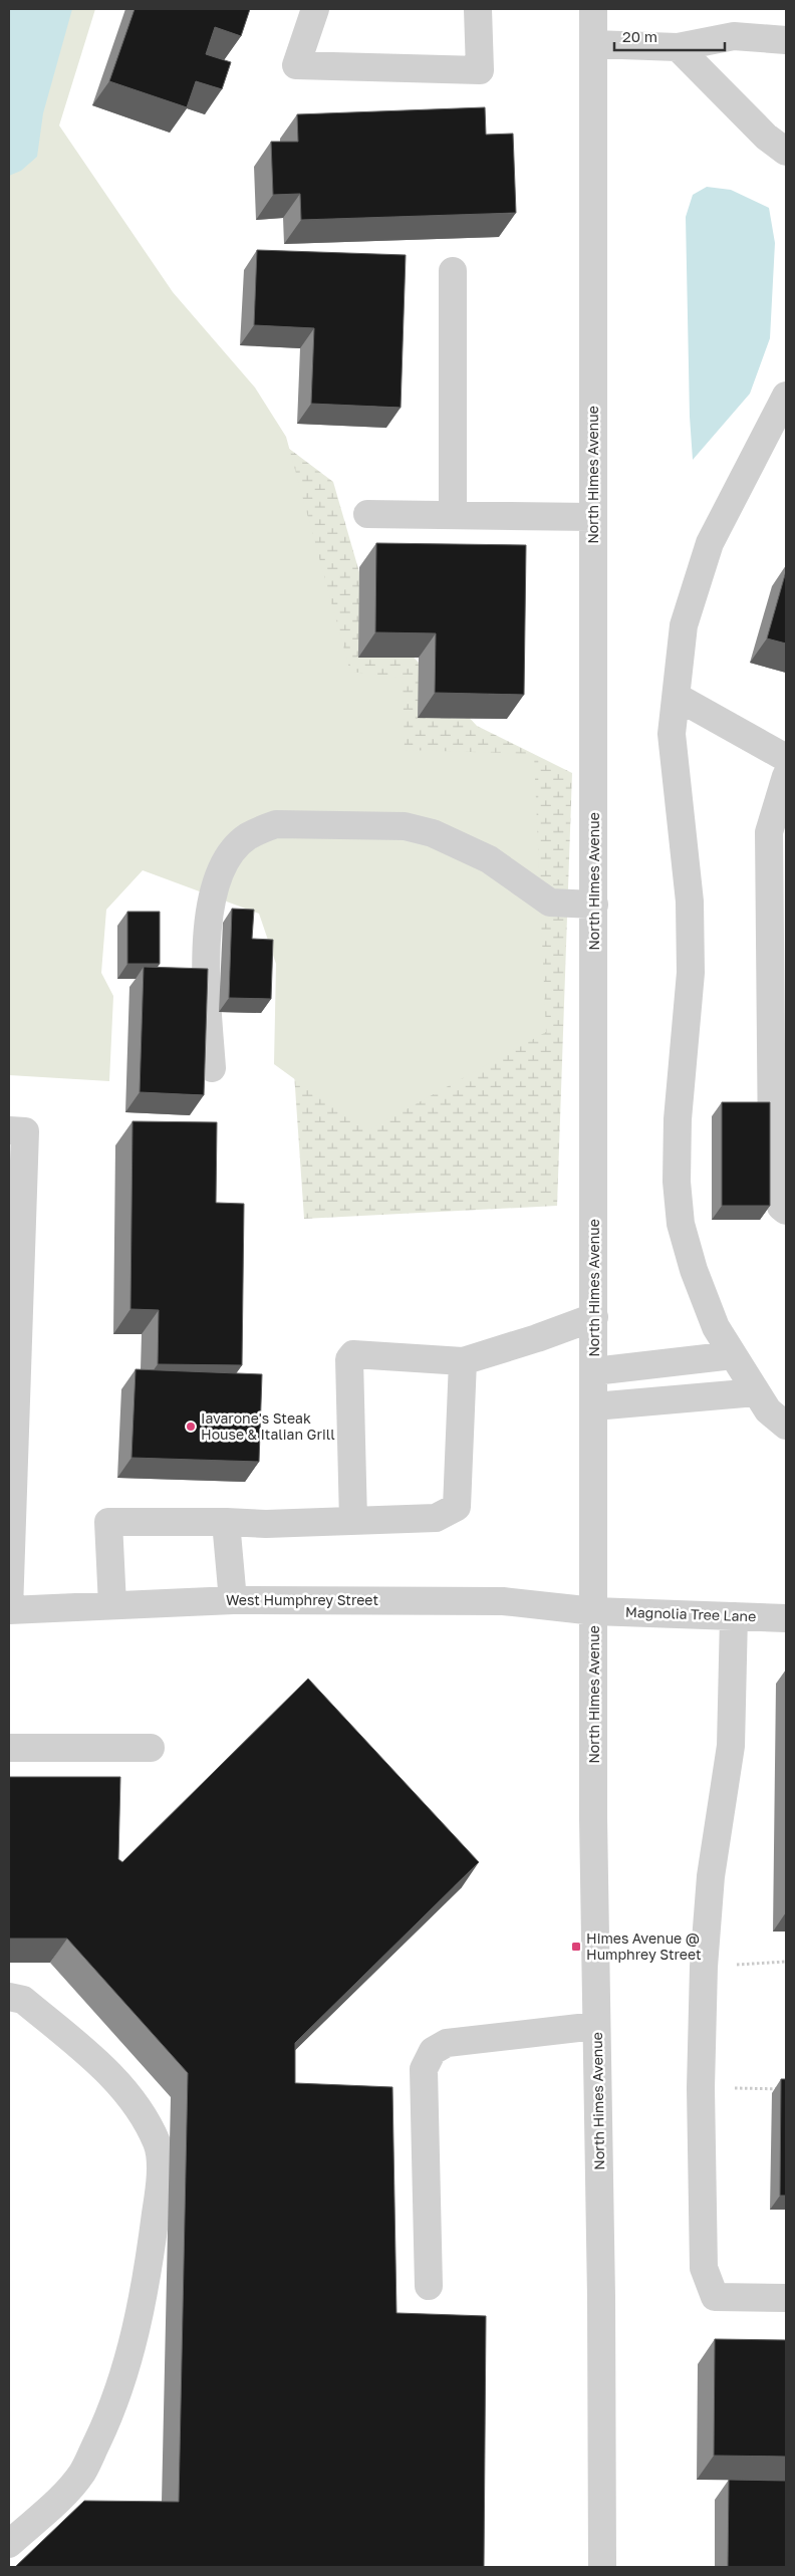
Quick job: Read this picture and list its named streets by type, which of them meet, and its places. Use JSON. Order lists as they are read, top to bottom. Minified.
{"streets":{"street":["North Himes Avenue","West Humphrey Street","Magnolia Tree Lane"]},"crossings":[["North Himes Avenue","West Humphrey Street"],["North Himes Avenue","Magnolia Tree Lane"],["West Humphrey Street","Magnolia Tree Lane"]],"places":{"other":["Iavarone's Steak House & Italian Grill"],"transit":["Himes Avenue @ Humphrey Street"]},"scale_bar":"20 m"}
